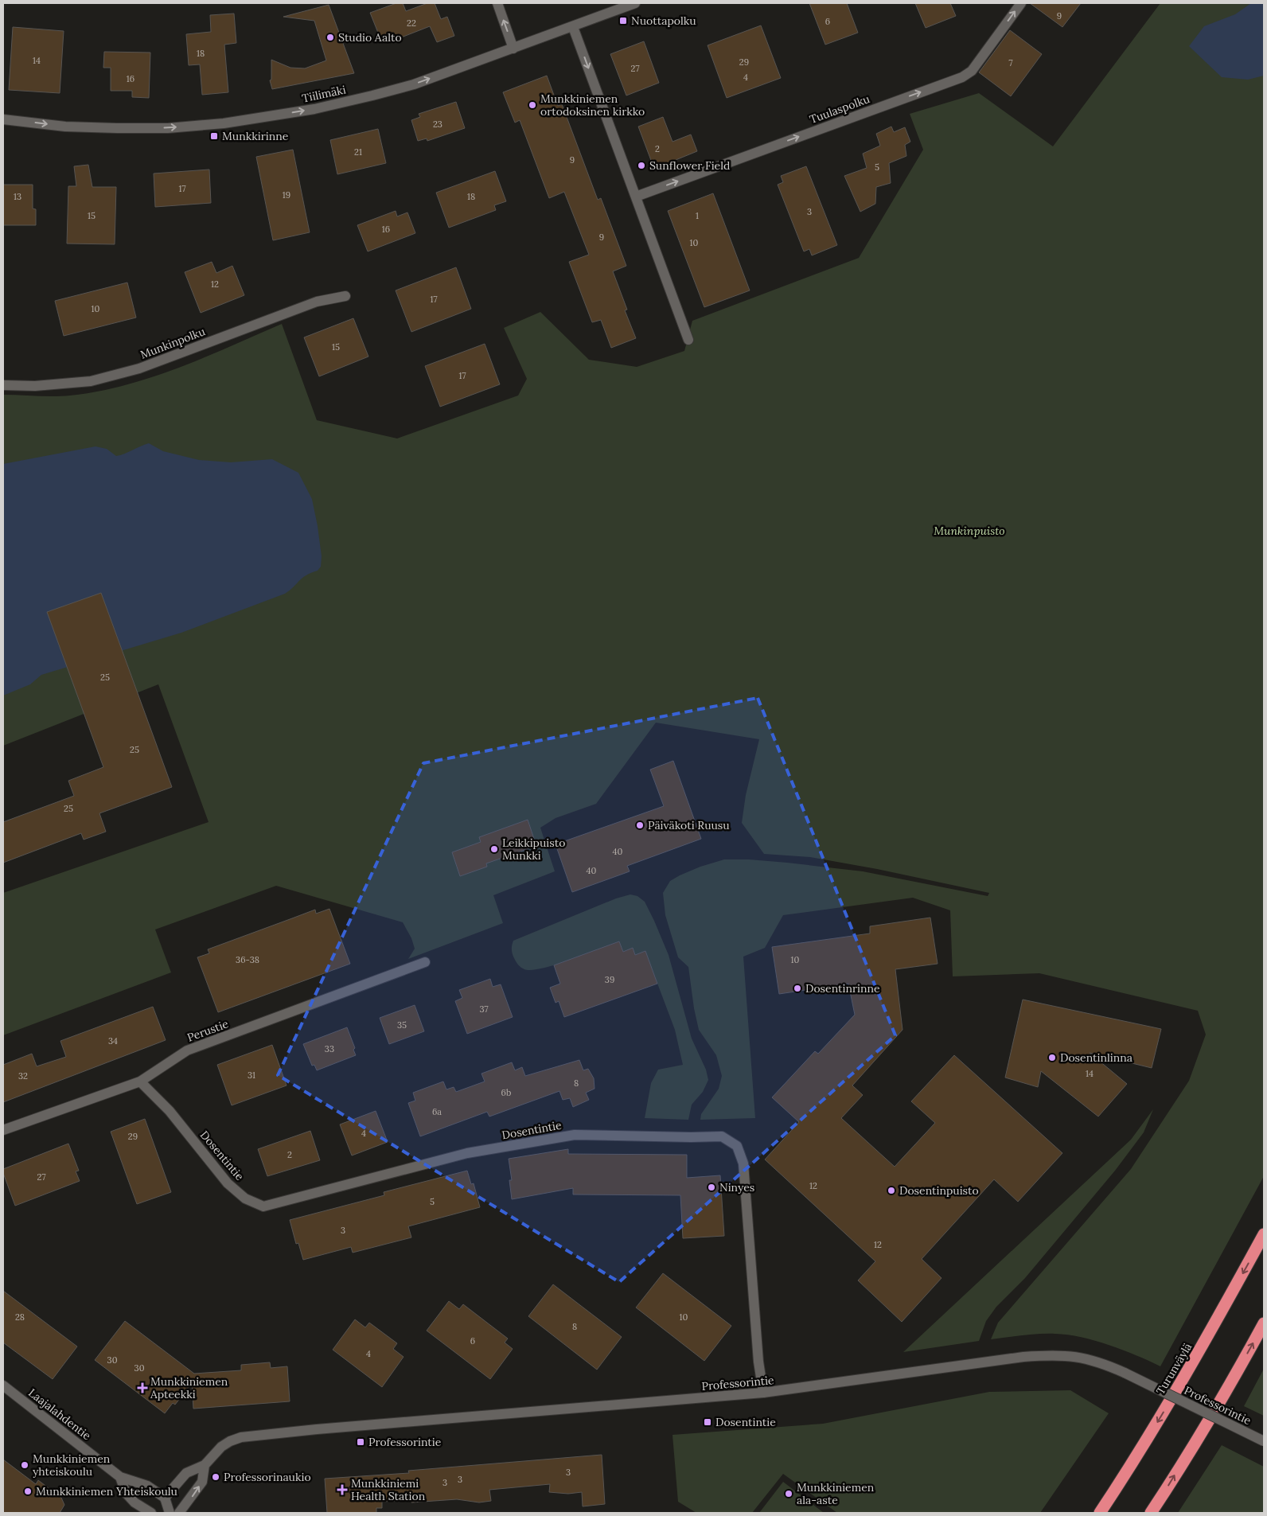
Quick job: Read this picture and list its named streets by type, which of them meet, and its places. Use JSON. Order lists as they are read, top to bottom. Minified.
{"streets":{"highway":["Turunväylä"],"street":["Tiilimäki","Tuulaspolku","Munkinpolku","Perustie","Dosentintie","Professorintie","Laajalahdentie"]},"crossings":[["Perustie","Dosentintie"],["Dosentintie","Professorintie"],["Professorintie","Laajalahdentie"]],"one_way":["Tiilimäki","Tuulaspolku"],"parks":["Munkinpuisto"],"places":{"transit":["Nuottapolku","Munkkirinne","Dosentintie","Professorintie"],"other":["Studio Aalto","Munkkiniemen ortodoksinen kirkko","Sunflower Field","Päiväkoti Ruusu","Leikkipuisto Munkki","Dosentinrinne","Dosentinlinna","Ninyes","Dosentinpuisto","Munkkiniemen yhteiskoulu","Professorinaukio","Munkkiniemen Yhteiskoulu","Munkkiniemen ala-aste"],"health":["Munkkiniemen Apteekki","Munkkiniemi Health Station"]},"house_numbers":["9","6","22","18","14","29","7","27","4","16","23","2","21","9","5","17","19","13","18","3","15","1","16","9","10","12","17","10","15","17","25","25","25","40","40","36-38","10","39","37","35","34","33","14","31","32","8","6b","6a","4","29","2","27","12","5","3","12","28","10","8","6","4","30","30","3","3","3"]}
